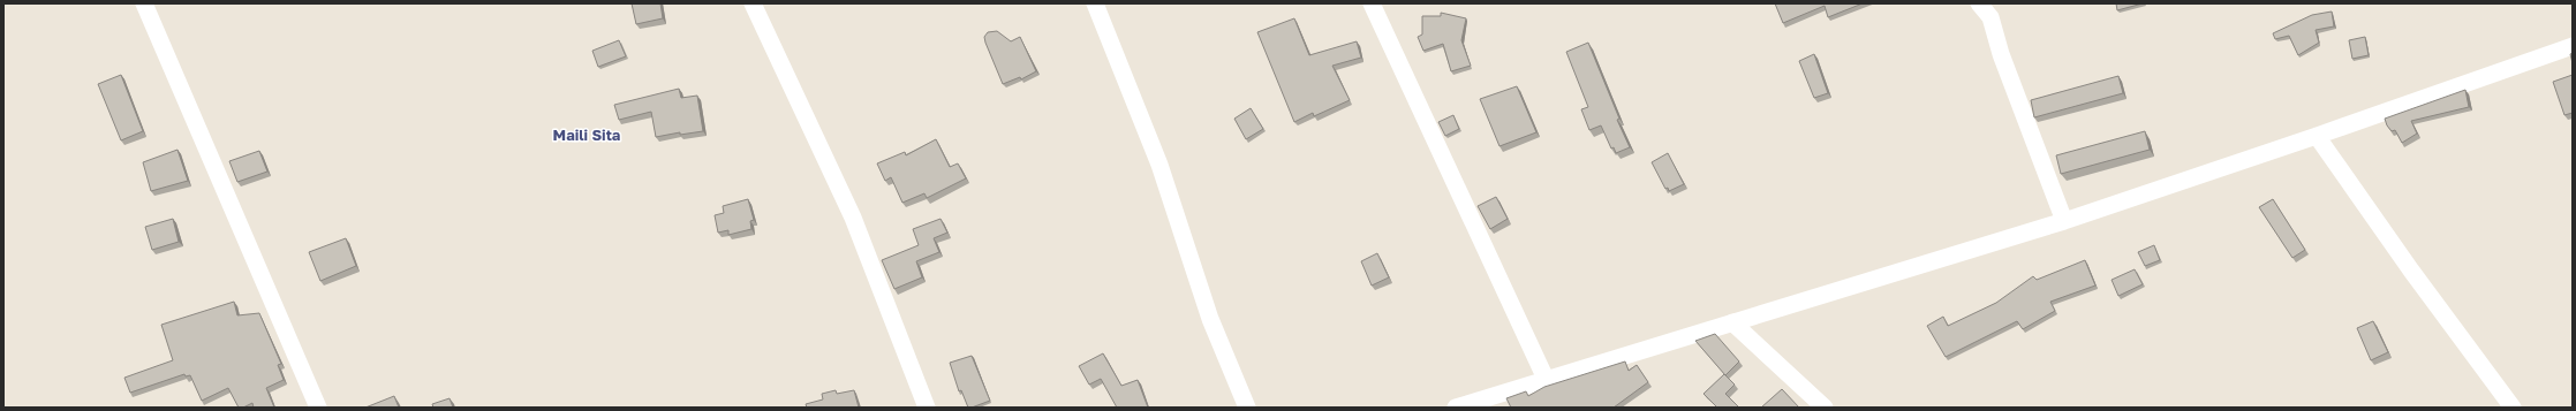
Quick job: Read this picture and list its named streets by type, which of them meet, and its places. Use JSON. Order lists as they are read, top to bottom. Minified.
{"districts":["Maili Sita"]}
